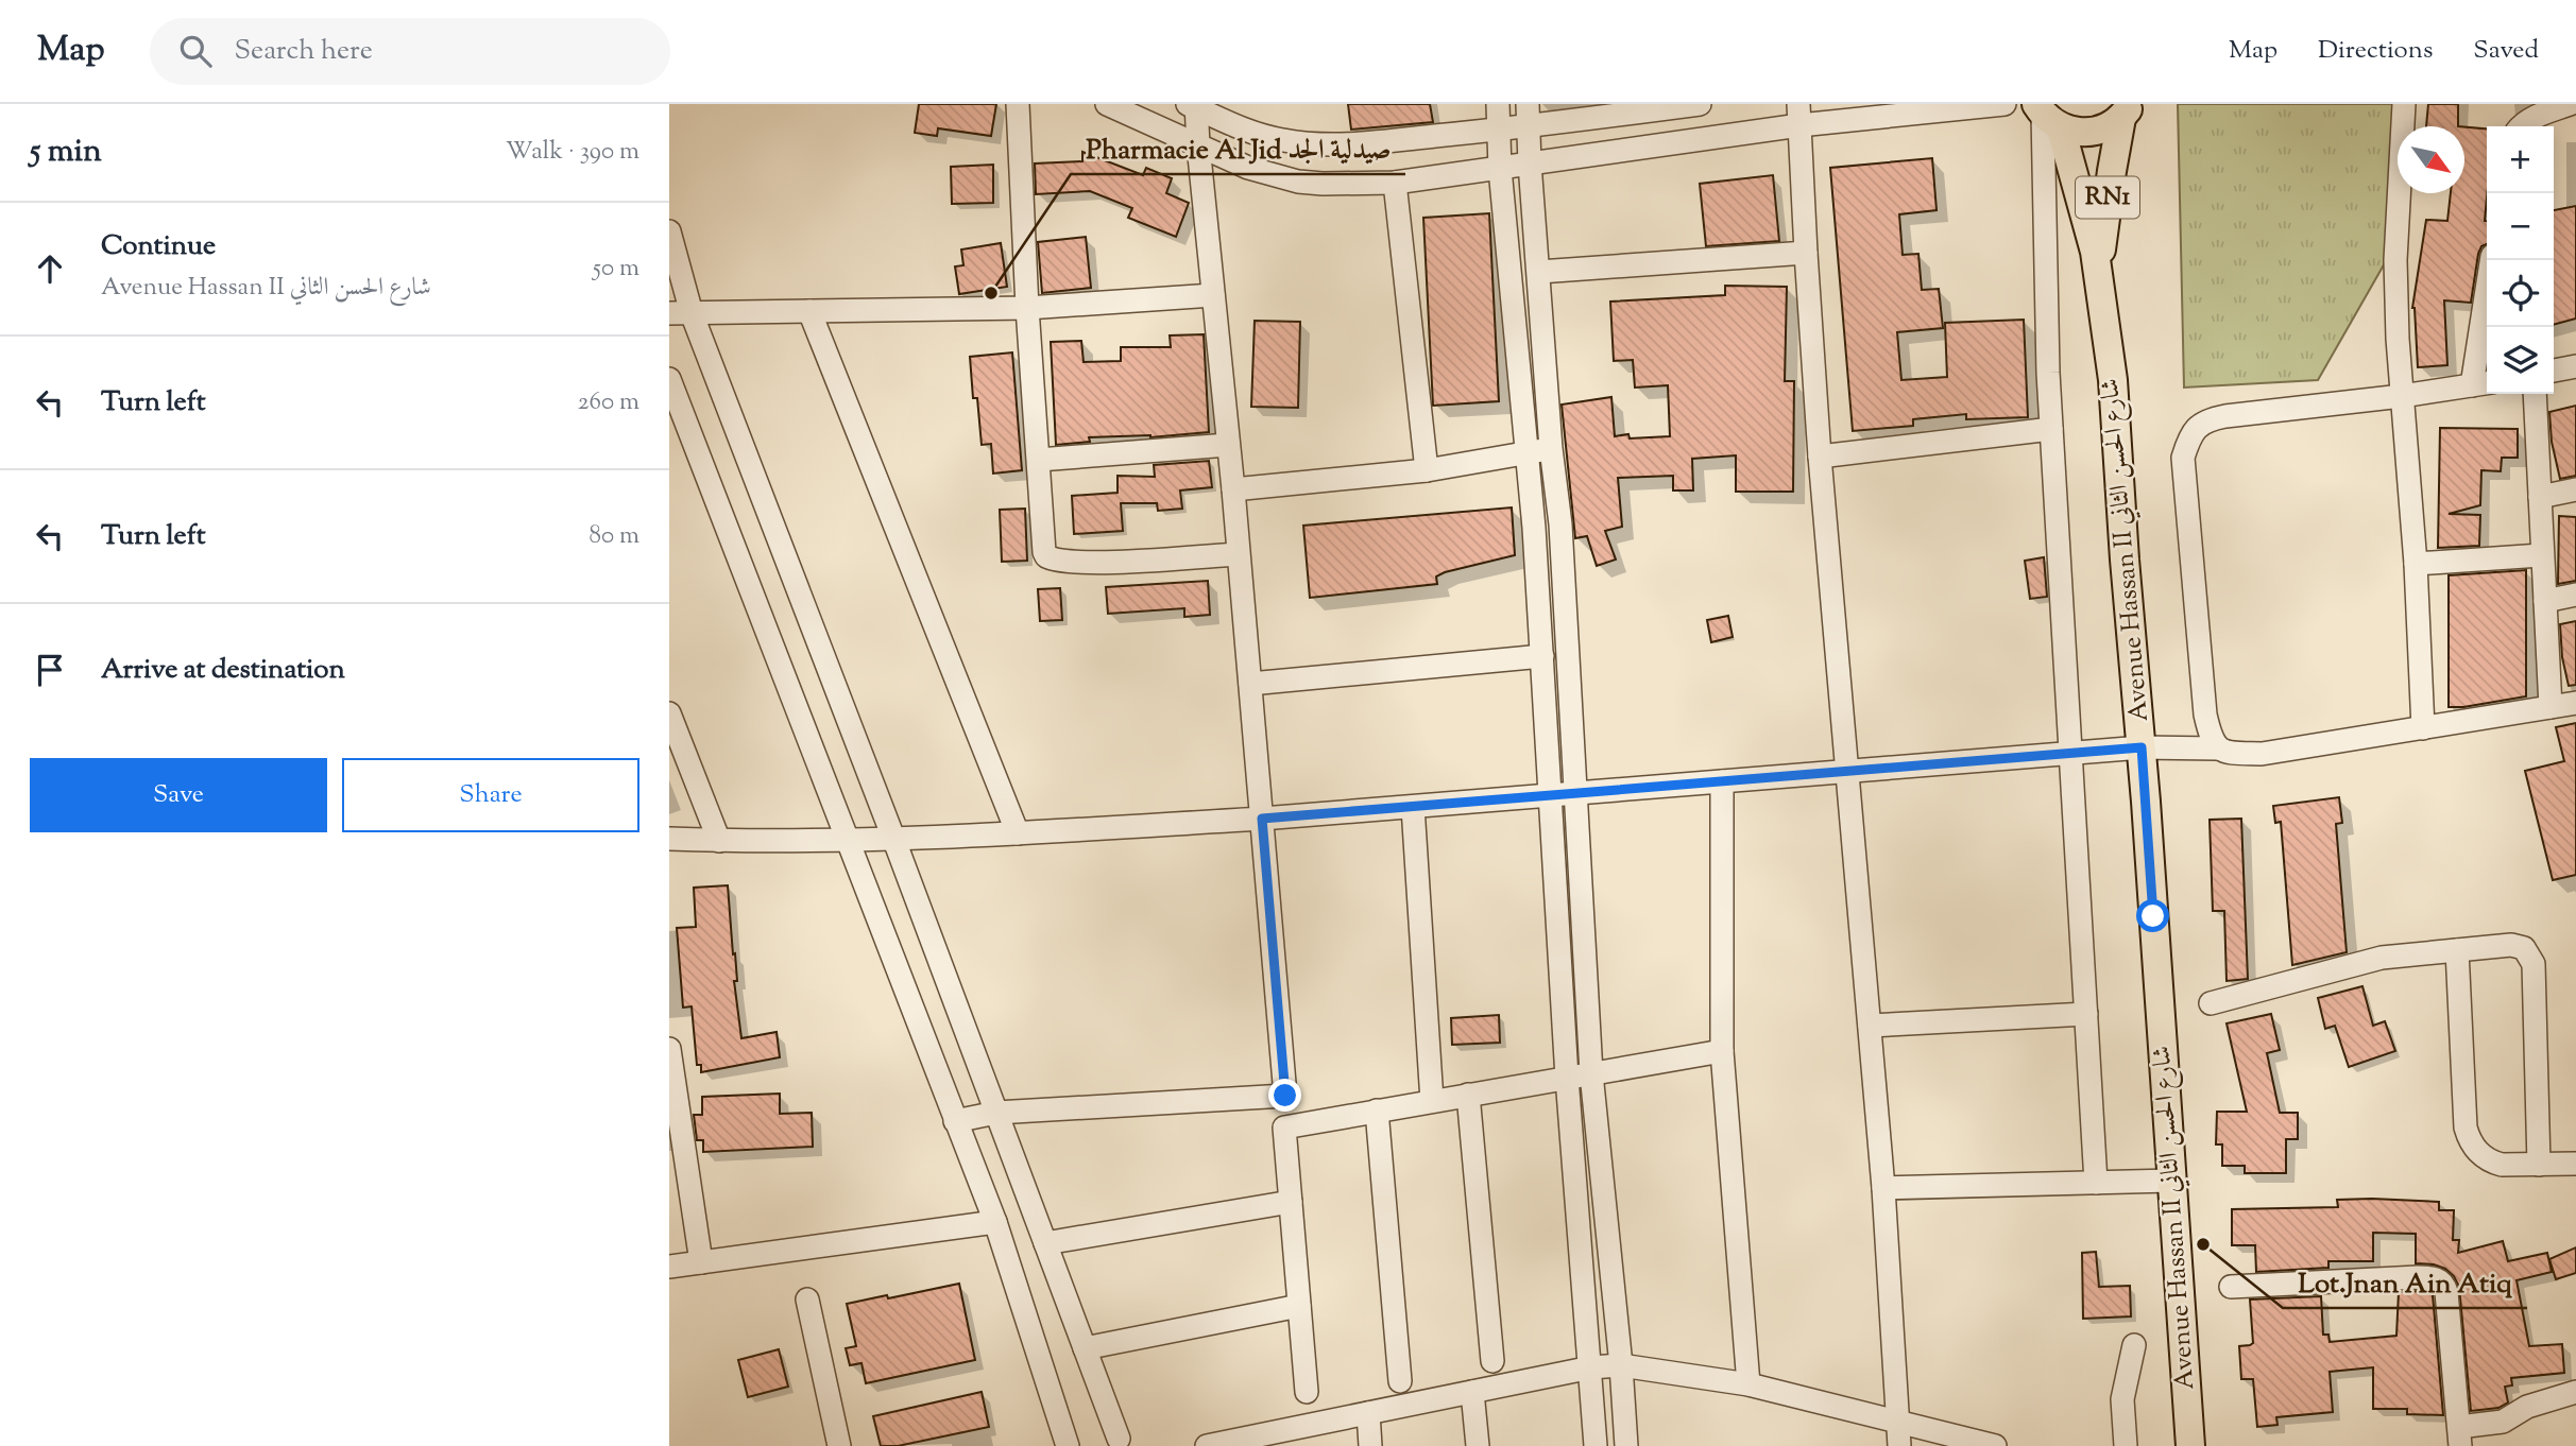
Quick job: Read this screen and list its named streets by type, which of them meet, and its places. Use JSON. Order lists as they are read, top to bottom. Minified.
{"streets":{"main road":["RN1","Avenue Hassan II شارع الحسن الثاني"]},"crossings":[["RN1","Avenue Hassan II شارع الحسن الثاني"]],"places":["Pharmacie Al Jid صيدلية الجد","Lot.Jnan Ain Atiq"],"north":"bottom right","page":{"header":"Map","search":"Search here","nav":["Map","Directions","Saved"],"heading":["5 min","Walk · 390 m"],"map_buttons":["+","−"],"list":[["Continue","Avenue Hassan II شارع الحسن الثاني","50 m"],["Turn left","260 m"],["Turn left","80 m"],"Arrive at destination"],"buttons":["Save","Share"]}}
